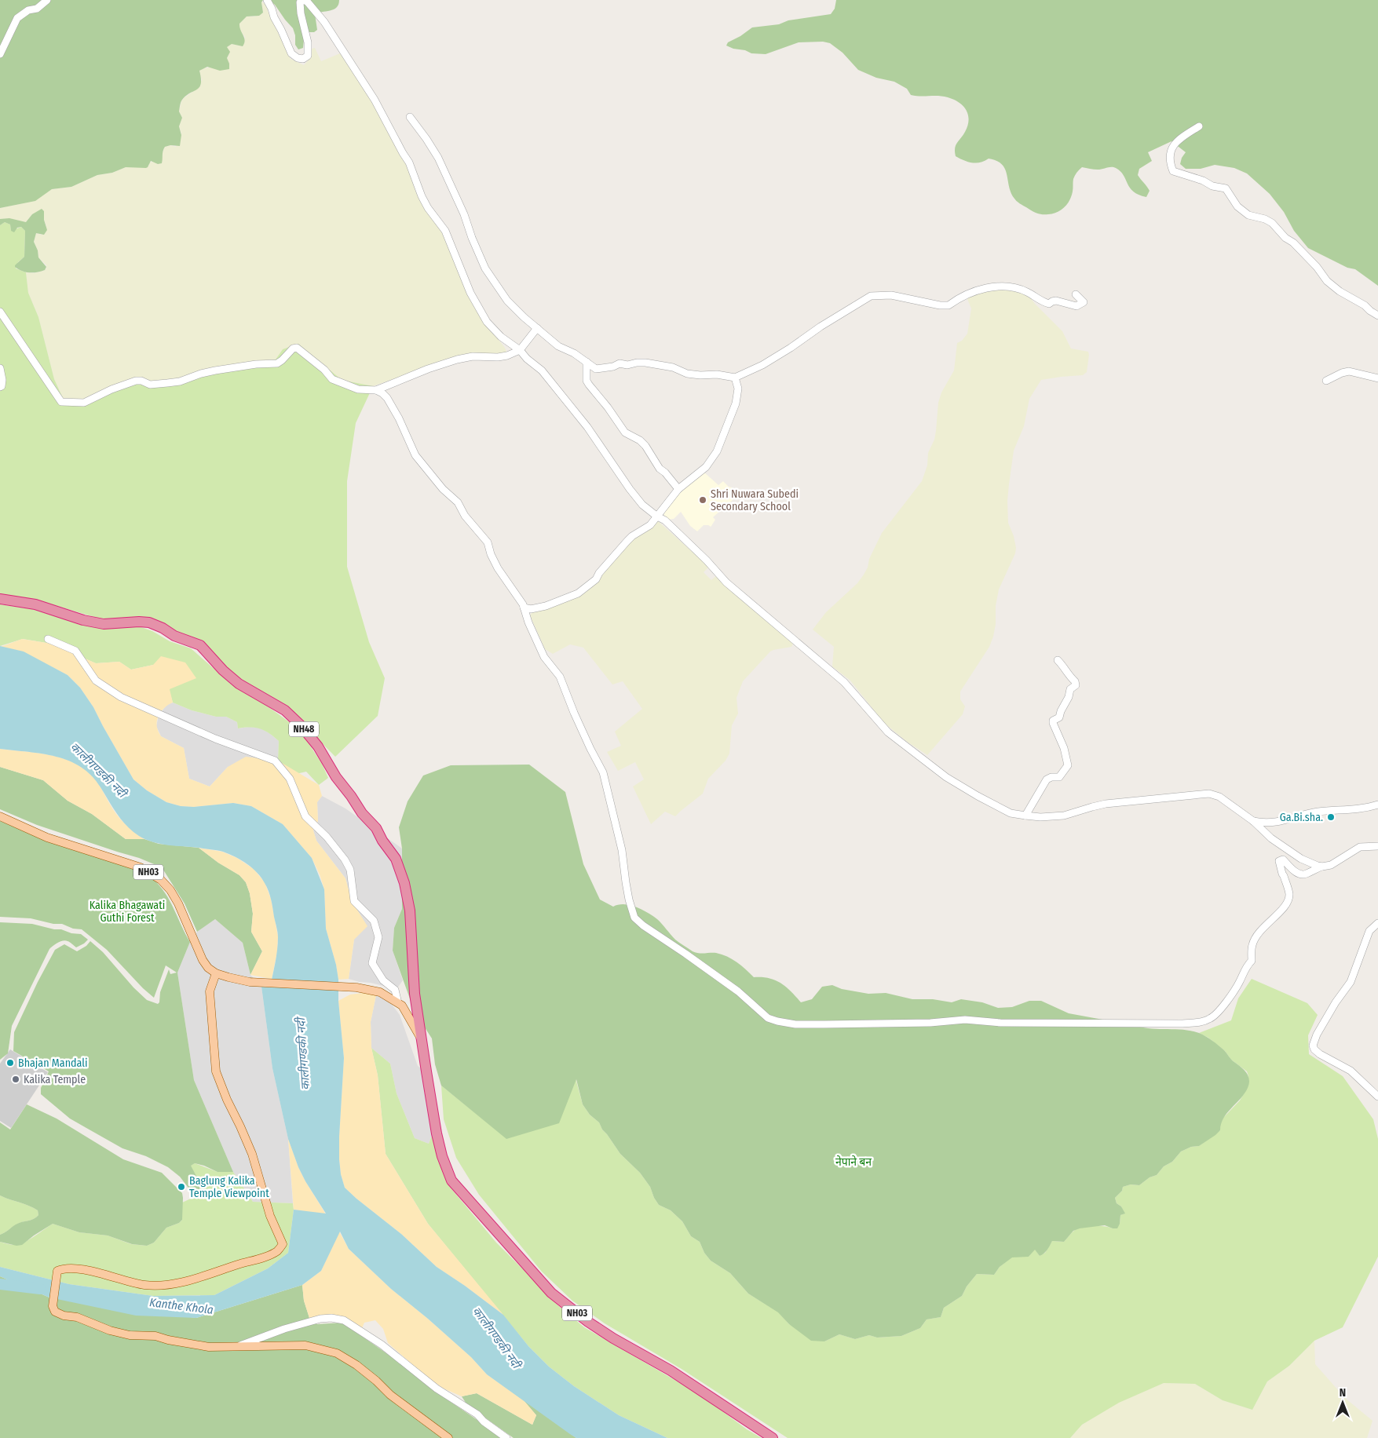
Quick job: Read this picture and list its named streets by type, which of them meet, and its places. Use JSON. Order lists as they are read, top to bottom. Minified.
{"streets":{"highway":["NH48","NH03"]},"crossings":[["NH48","NH03"]],"water":["कालीगण्डकी नदी","Kanthe Khola"],"parks":["Kalika Bhagawati Guthi Forest","नेपाने बन"],"places":["Shri Nuwara Subedi Secondary School","Ga.Bi.sha.","Bhajan Mandali","Kalika Temple","Baglung Kalika Temple Viewpoint"],"north":"top"}
